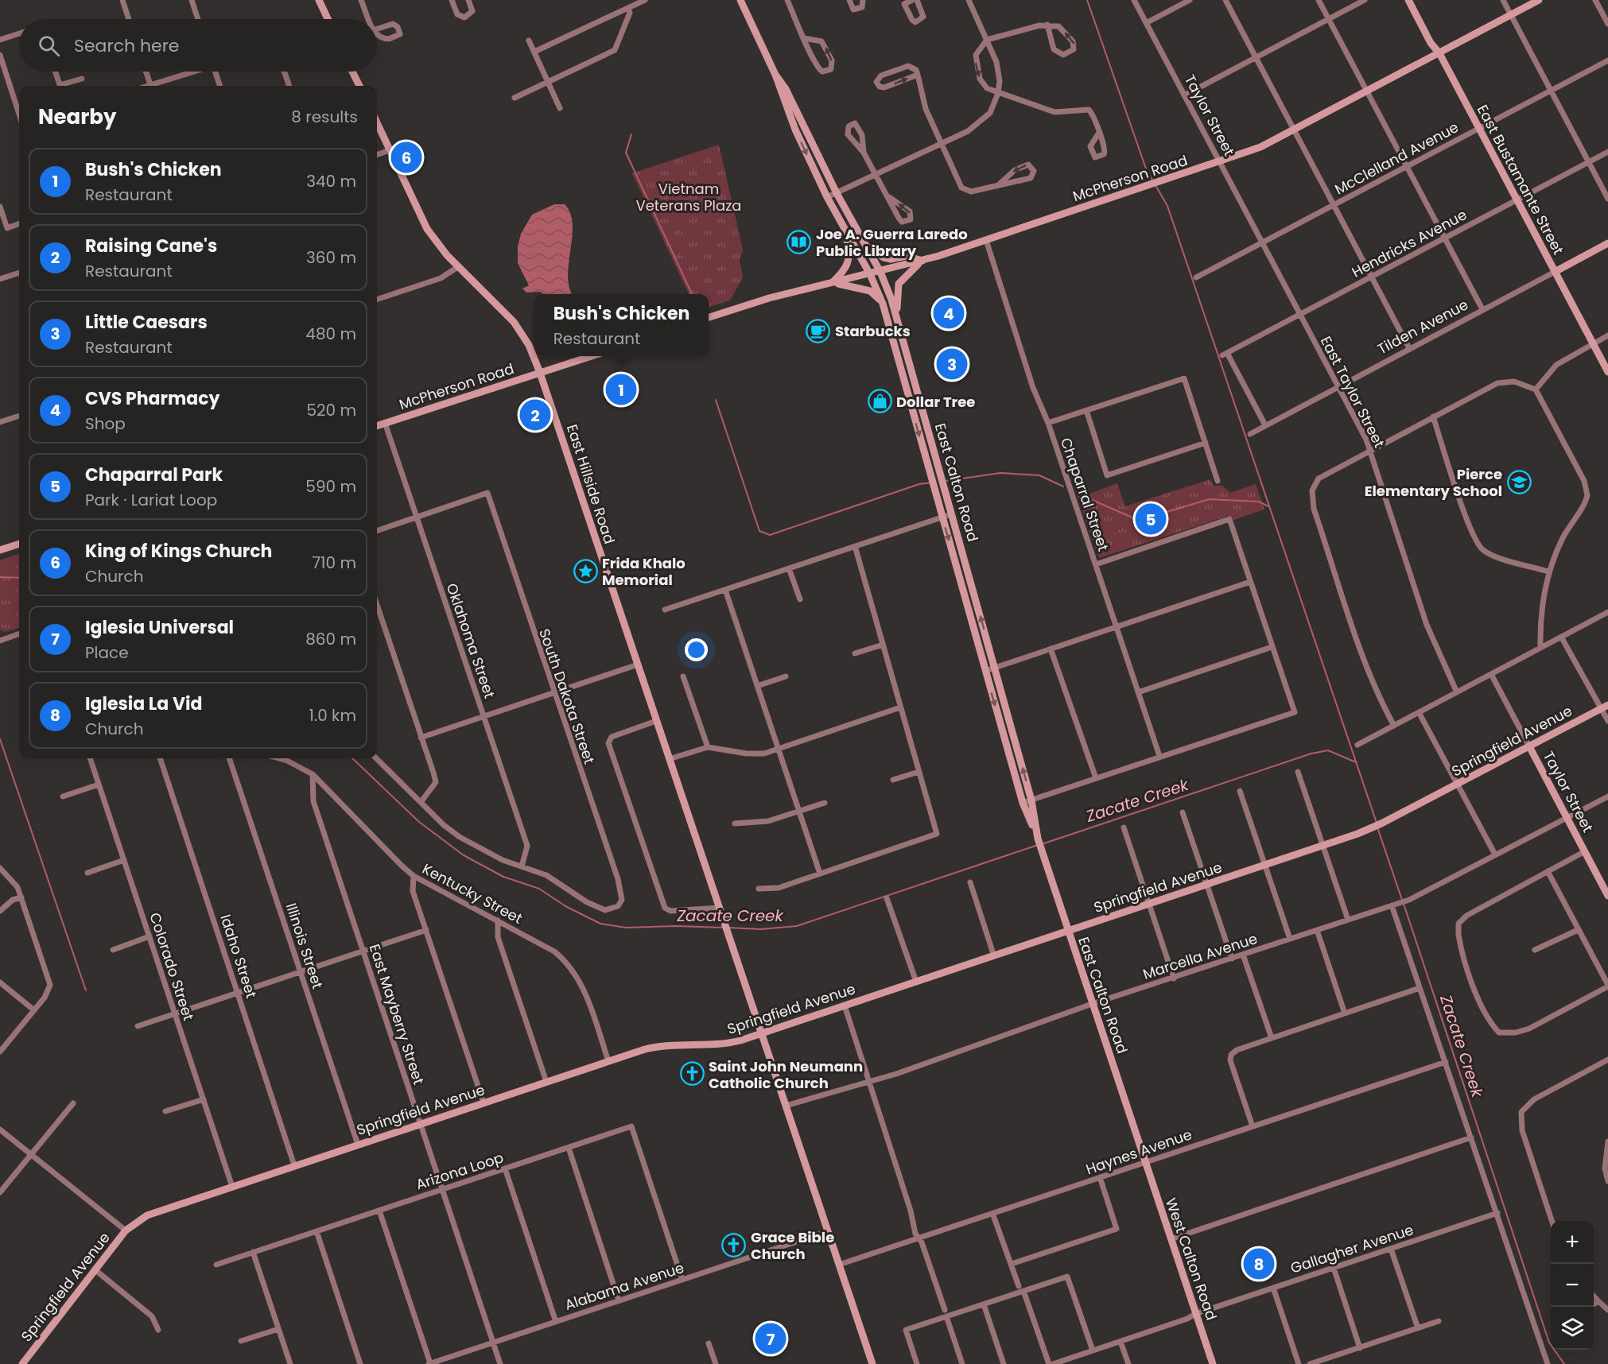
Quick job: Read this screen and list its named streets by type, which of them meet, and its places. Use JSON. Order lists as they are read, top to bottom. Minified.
{"streets":{"main road":["Taylor Street","McPherson Road","East Bustamante Street","Tilden Avenue","East Calton Road","East Hillside Road","Springfield Avenue","West Calton Road"],"street":["McClelland Avenue","Hendricks Avenue","East Taylor Street","Chaparral Street","Oklahoma Street","South Dakota Street","Kentucky Street","Illinois Street","Idaho Street","Marcella Avenue","Colorado Street","East Mayberry Street","Haynes Avenue","Arizona Loop","Gallagher Avenue","Alabama Avenue"]},"crossings":[["Taylor Street","McClelland Avenue"],["Taylor Street","McPherson Road"],["Taylor Street","East Taylor Street"],["Taylor Street","Springfield Avenue"],["Taylor Street","Marcella Avenue"],["McClelland Avenue","East Bustamante Street"],["McClelland Avenue","East Taylor Street"],["McPherson Road","East Bustamante Street"],["McPherson Road","East Calton Road"],["McPherson Road","East Hillside Road"],["McPherson Road","Chaparral Street"],["McPherson Road","Oklahoma Street"],["East Bustamante Street","Hendricks Avenue"],["East Bustamante Street","Tilden Avenue"],["Hendricks Avenue","Tilden Avenue"],["Hendricks Avenue","East Taylor Street"],["Tilden Avenue","East Taylor Street"],["East Calton Road","Springfield Avenue"],["East Calton Road","Marcella Avenue"],["East Calton Road","Haynes Avenue"],["East Calton Road","West Calton Road"],["East Hillside Road","Springfield Avenue"],["East Hillside Road","Marcella Avenue"],["East Hillside Road","Haynes Avenue"],["East Hillside Road","Alabama Avenue"],["Oklahoma Street","South Dakota Street"],["Springfield Avenue","Kentucky Street"],["Springfield Avenue","Illinois Street"],["Springfield Avenue","Idaho Street"],["Springfield Avenue","Colorado Street"],["Springfield Avenue","East Mayberry Street"],["Kentucky Street","East Mayberry Street"],["East Mayberry Street","Arizona Loop"],["East Mayberry Street","Alabama Avenue"],["Haynes Avenue","West Calton Road"],["Arizona Loop","Alabama Avenue"],["Gallagher Avenue","West Calton Road"]],"water":["Zacate Creek"],"parks":["Vietnam Veterans Plaza"],"places":{"library":["Joe A. Guerra Laredo Public Library"],"cafe":["Starbucks"],"shop":["Dollar Tree"],"school or university":["Pierce Elementary School"],"place":["Frida Khalo Memorial"],"church":["Saint John Neumann Catholic Church","Grace Bible Church"]},"page":{"search":"Search here","heading":["Nearby","8 results"],"pins":["6","4","3","1","2","5","8","7"],"list":[{"mark":"1","name":"Bush's Chicken","note":"Restaurant","value":"340 m"},{"mark":"2","name":"Raising Cane's","note":"Restaurant","value":"360 m"},{"mark":"3","name":"Little Caesars","note":"Restaurant","value":"480 m"},{"mark":"4","name":"CVS Pharmacy","note":"Shop","value":"520 m"},{"mark":"5","name":"Chaparral Park","note":"Park · Lariat Loop","value":"590 m"},{"mark":"6","name":"King of Kings Church","note":"Church","value":"710 m"},{"mark":"7","name":"Iglesia Universal","note":"Place","value":"860 m"},{"mark":"8","name":"Iglesia La Vid","note":"Church","value":"1.0 km"}],"popup":["Bush's Chicken","Restaurant"],"map_buttons":["+","−"]}}
